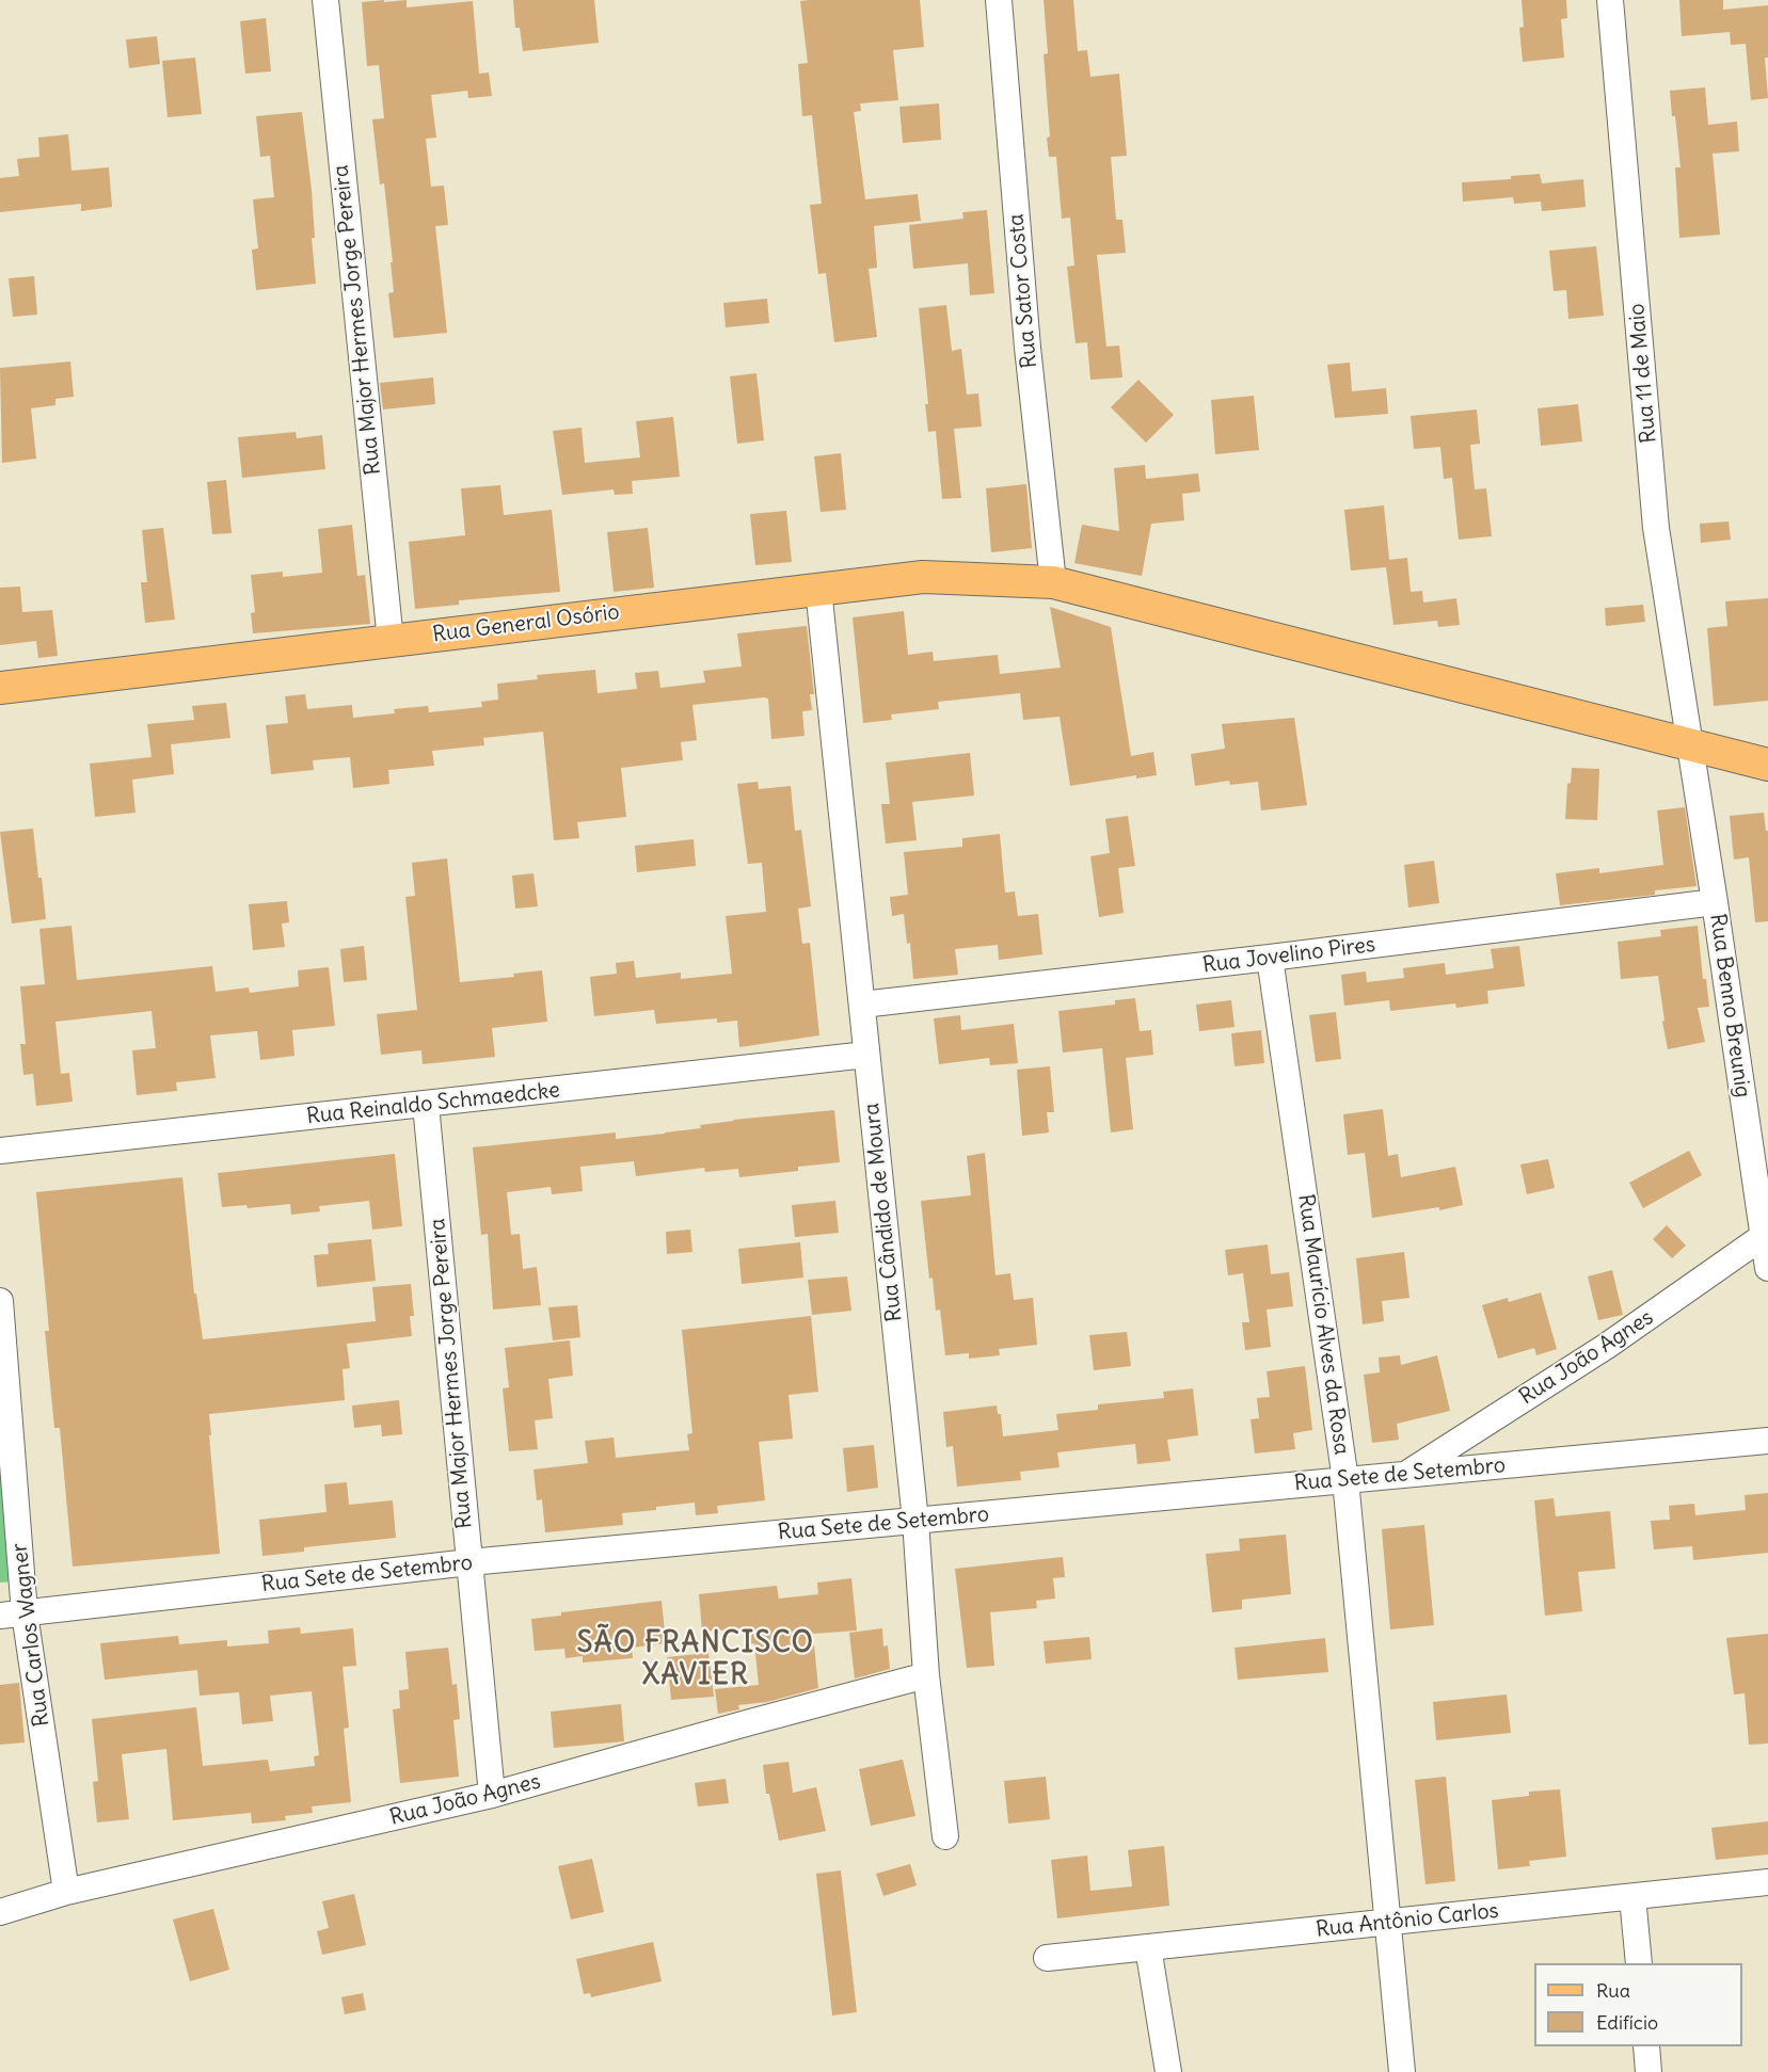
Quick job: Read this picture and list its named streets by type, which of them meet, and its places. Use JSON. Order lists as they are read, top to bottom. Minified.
{"streets":{"main road":["Rua General Osório"],"street":["Rua Sator Costa","Rua Major Hermes Jorge Pereira","Rua 11 de Maio","Rua Jovelino Pires","Rua Benno Breunig","Rua Reinaldo Schmaedcke","Rua Cândido de Moura","Rua Maurício Alves da Rosa","Rua João Agnes","Rua Sete de Setembro","Rua Carlos Wagner","Rua Antônio Carlos"]},"crossings":[["Rua Sator Costa","Rua General Osório"],["Rua Major Hermes Jorge Pereira","Rua General Osório"],["Rua Major Hermes Jorge Pereira","Rua Reinaldo Schmaedcke"],["Rua Major Hermes Jorge Pereira","Rua João Agnes"],["Rua Major Hermes Jorge Pereira","Rua Sete de Setembro"],["Rua 11 de Maio","Rua General Osório"],["Rua 11 de Maio","Rua Benno Breunig"],["Rua General Osório","Rua Benno Breunig"],["Rua General Osório","Rua Cândido de Moura"],["Rua Jovelino Pires","Rua Benno Breunig"],["Rua Jovelino Pires","Rua Cândido de Moura"],["Rua Jovelino Pires","Rua Maurício Alves da Rosa"],["Rua Benno Breunig","Rua João Agnes"],["Rua Reinaldo Schmaedcke","Rua Cândido de Moura"],["Rua Cândido de Moura","Rua João Agnes"],["Rua Cândido de Moura","Rua Sete de Setembro"],["Rua Maurício Alves da Rosa","Rua Sete de Setembro"],["Rua Maurício Alves da Rosa","Rua Antônio Carlos"],["Rua João Agnes","Rua Sete de Setembro"],["Rua João Agnes","Rua Carlos Wagner"],["Rua Sete de Setembro","Rua Carlos Wagner"]],"districts":["SÃO FRANCISCO XAVIER"],"legend":["Rua","Edifício"]}
